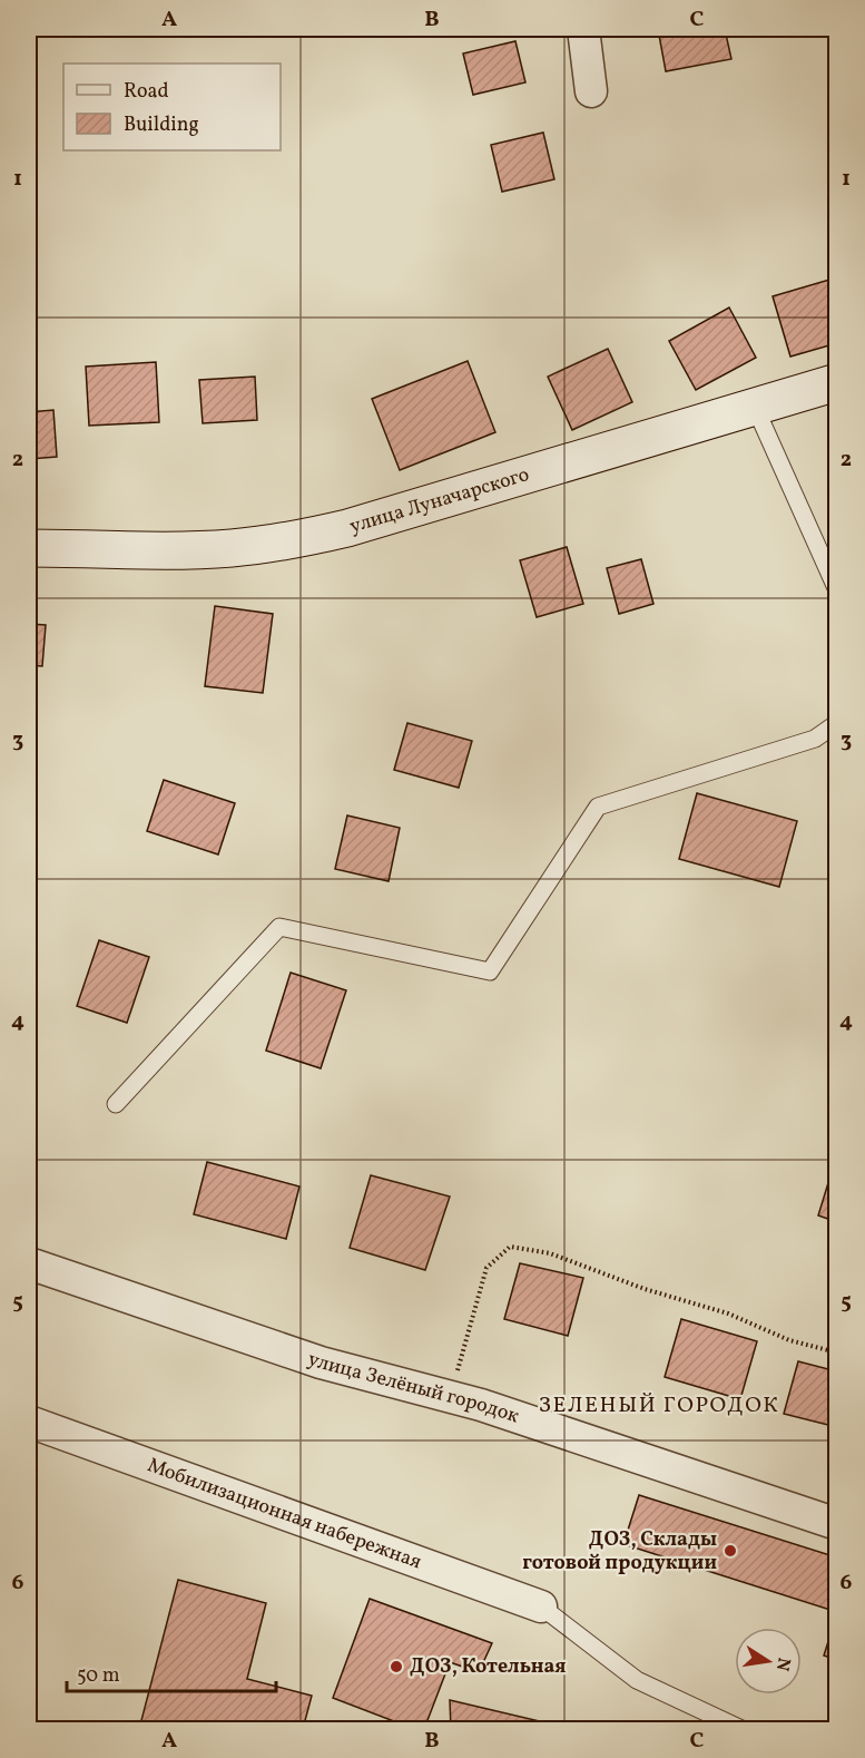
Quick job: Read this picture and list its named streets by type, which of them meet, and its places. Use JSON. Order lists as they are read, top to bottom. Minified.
{"streets":{"street":["улица Луначарского","улица Зелёный городок","Мобилизационная набережная"]},"districts":["ЗЕЛЕНЫЙ ГОРОДОК"],"places":["ДОЗ, Склады готовой продукции","ДОЗ, Котельная"],"legend":["Road","Building"],"scale_bar":"50 m","north":"right","grid":{"columns":["A","B","C"],"rows":["1","2","3","4","5","6"]}}
